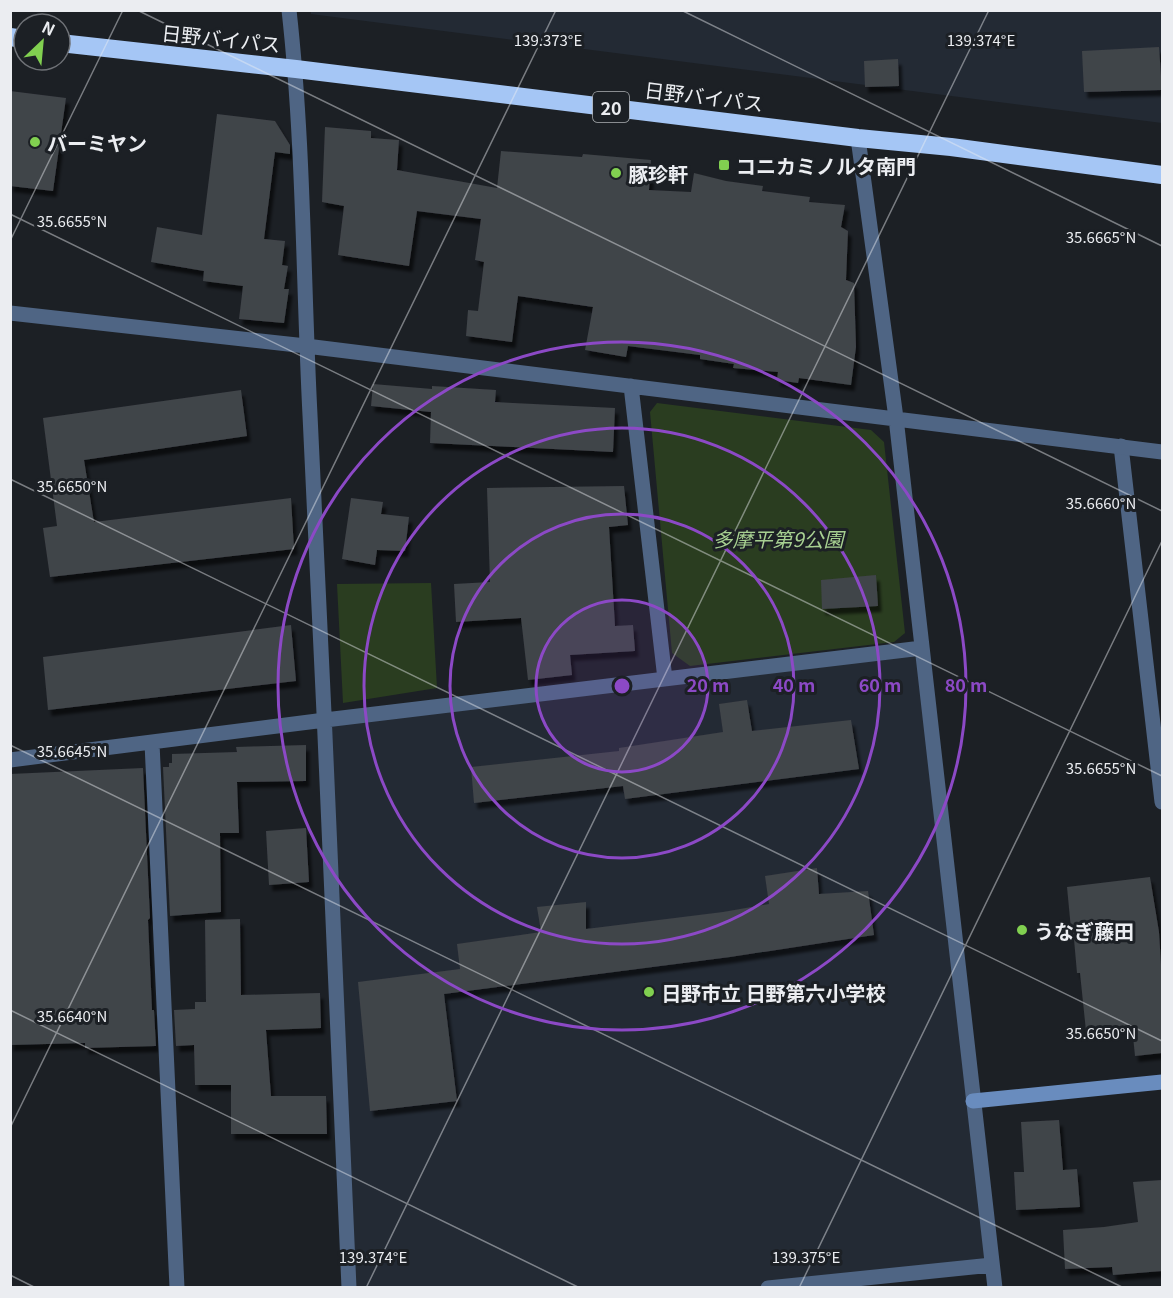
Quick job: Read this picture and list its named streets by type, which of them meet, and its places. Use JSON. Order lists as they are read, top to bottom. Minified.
{"streets":{"highway":["日野バイパス","20"]},"parks":["多摩平第9公園"],"places":{"other":["バーミヤン","豚珍軒","うなぎ藤田","日野市立 日野第六小学校"],"transit":["コニカミノルタ南門"]},"north":"top right","coordinates":["139.373°E","139.374°E","35.6655°N","35.6665°N","35.6650°N","35.6660°N","35.6645°N","35.6640°N","139.375°E"],"rings":["20 m","40 m","60 m","80 m"]}
